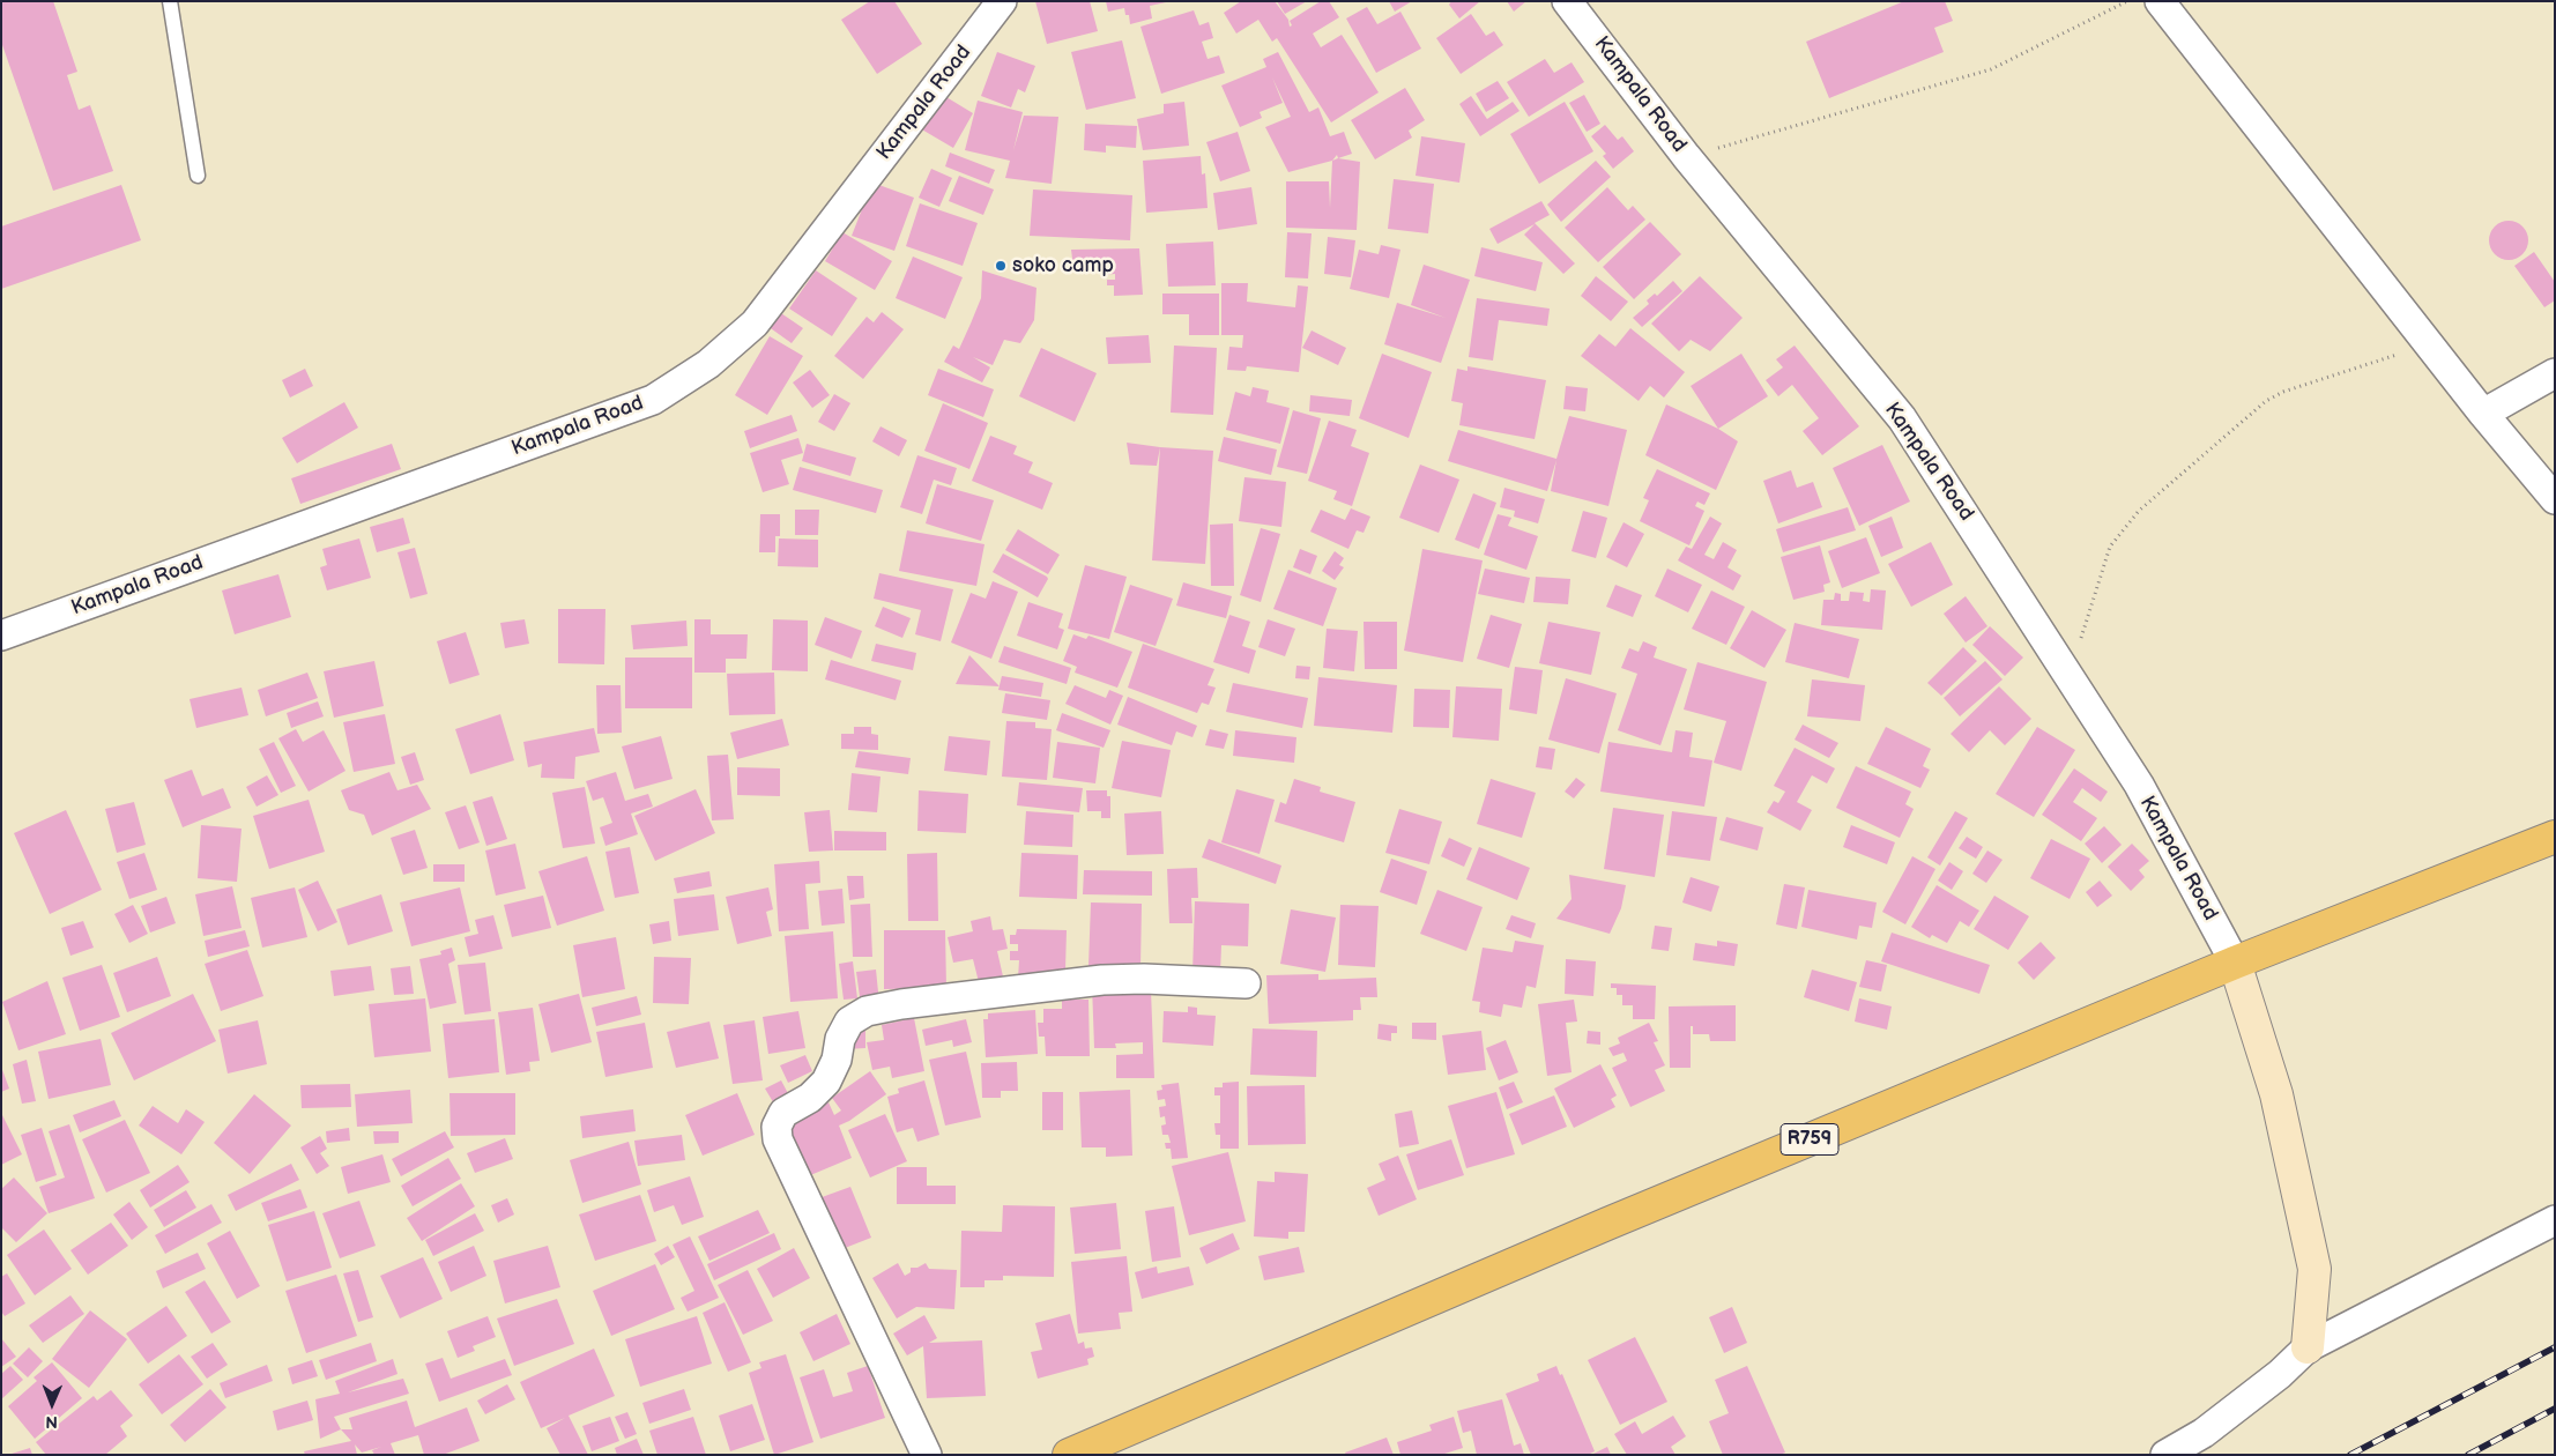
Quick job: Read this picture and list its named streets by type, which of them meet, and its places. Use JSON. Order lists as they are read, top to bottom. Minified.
{"streets":{"main road":["R759"],"street":["Kampala Road"]},"crossings":[["Kampala Road","R759"]],"places":["soko camp"],"north":"bottom"}
